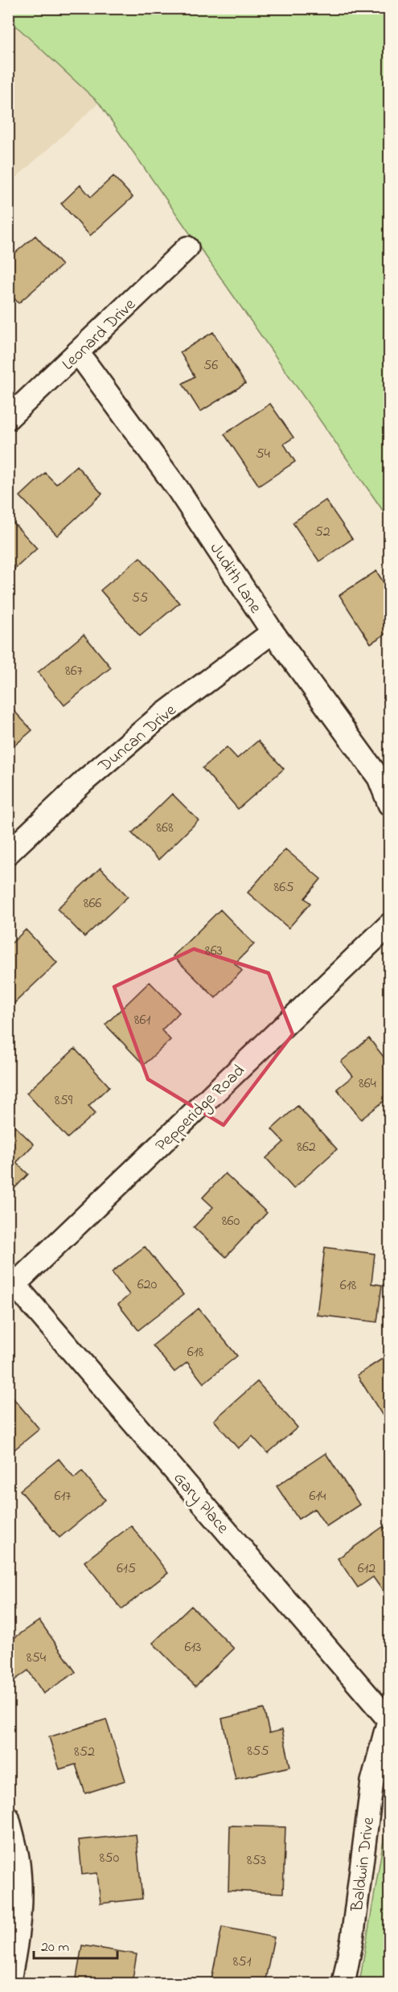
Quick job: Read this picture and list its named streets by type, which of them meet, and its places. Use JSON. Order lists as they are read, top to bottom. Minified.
{"streets":{"street":["Leonard Drive","Judith Lane","Duncan Drive","Pepperidge Road","Gary Place","Baldwin Drive"]},"crossings":[["Leonard Drive","Judith Lane"],["Judith Lane","Duncan Drive"],["Pepperidge Road","Gary Place"],["Gary Place","Baldwin Drive"]],"house_numbers":["56","54","52","55","867","868","865","866","863","861","864","859","862","860","620","618","618","617","614","615","612","613","854","855","852","850","853","851"],"scale_bar":"20 m"}
